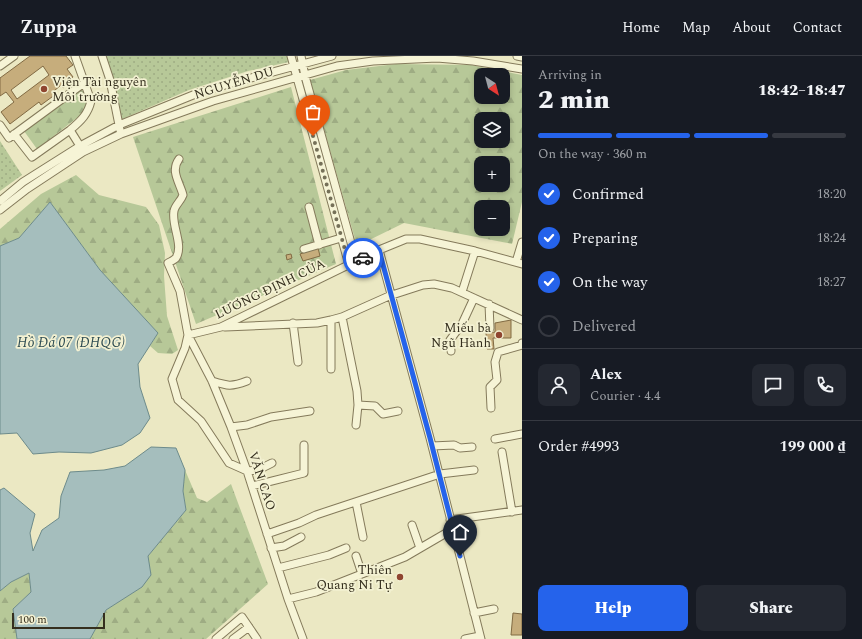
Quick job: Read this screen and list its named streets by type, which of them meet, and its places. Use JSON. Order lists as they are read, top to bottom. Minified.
{"streets":{"street":["NGUYỄN DU","LƯƠNG ĐỊNH CỦA","VĂN CAO"]},"crossings":[["LƯƠNG ĐỊNH CỦA","VĂN CAO"]],"water":["Hồ Đá 07 (ĐHQG)"],"places":["Viện Tài nguyên Môi trường","Miếu bà Ngũ Hành","Thiên Quang Ni Tự"],"scale_bar":"100 m","north":"bottom right","page":{"header":"Zuppa","nav":["Home","Map","About","Contact"],"heading":["2 min","Arriving in","18:42–18:47"],"panel":["Alex","Courier · 4.4","Order #4993","199 000 ₫"],"map_buttons":["+","−"],"bar":"On the way · 360 m","list":[["Confirmed","18:20"],["Preparing","18:24"],["On the way","18:27"],"Delivered"],"buttons":["Help","Share"],"scale":"100 m"}}
